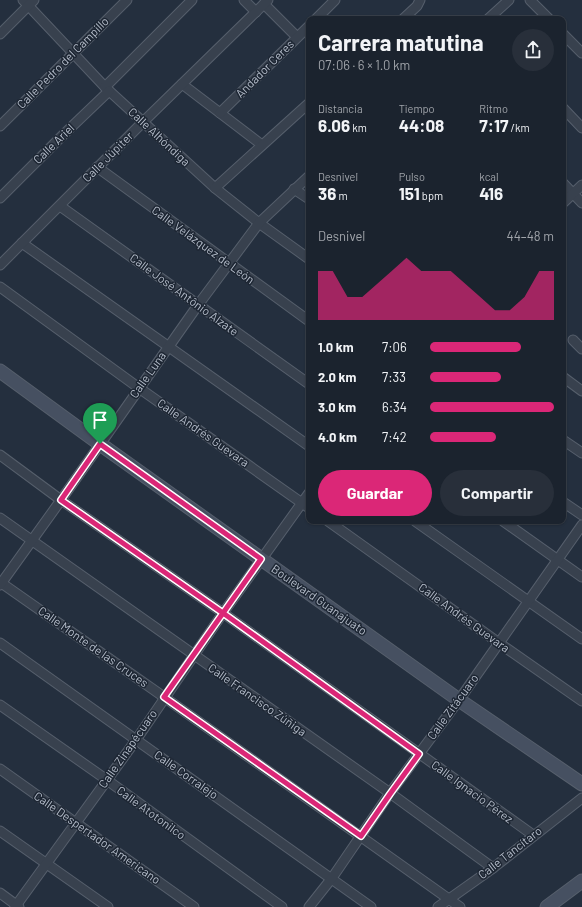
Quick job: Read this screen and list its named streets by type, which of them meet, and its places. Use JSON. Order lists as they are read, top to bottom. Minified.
{"streets":{"street":["Calle Pedro del Campillo","Andador Ceres","Calle Alhóndiga","Calle Ariel","Calle Júpiter","Calle Velázquez de León","Calle José Antônio Alzate","Calle Luna","Calle Andrés Guevara","Boulevard Guanajuato","Calle Monte de las Cruces","Calle Francisco Zúñiga","Calle Zitácuaro","Calle Zinapécuaro","Calle Corralejo","Calle Ignacio Pérez","Calle Atotonilco","Calle Despertador Americano","Calle Tancítaro"]},"crossings":[["Calle Pedro del Campillo","Calle Alhóndiga"],["Calle Alhóndiga","Calle Ariel"],["Calle Alhóndiga","Calle Júpiter"],["Calle Alhóndiga","Calle Luna"],["Calle Júpiter","Calle Velázquez de León"],["Calle Júpiter","Calle José Antônio Alzate"],["Calle Velázquez de León","Calle Luna"],["Calle José Antônio Alzate","Calle Luna"],["Calle Luna","Calle Andrés Guevara"],["Calle Luna","Boulevard Guanajuato"],["Calle Luna","Calle Monte de las Cruces"],["Calle Luna","Calle Francisco Zúñiga"],["Calle Luna","Calle Ignacio Pérez"],["Calle Andrés Guevara","Calle Zitácuaro"],["Calle Andrés Guevara","Calle Zinapécuaro"],["Boulevard Guanajuato","Calle Zitácuaro"],["Boulevard Guanajuato","Calle Zinapécuaro"],["Calle Monte de las Cruces","Calle Zitácuaro"],["Calle Monte de las Cruces","Calle Zinapécuaro"],["Calle Monte de las Cruces","Calle Tancítaro"],["Calle Francisco Zúñiga","Calle Zitácuaro"],["Calle Francisco Zúñiga","Calle Zinapécuaro"],["Calle Francisco Zúñiga","Calle Tancítaro"],["Calle Zitácuaro","Calle Corralejo"],["Calle Zitácuaro","Calle Ignacio Pérez"],["Calle Zinapécuaro","Calle Corralejo"],["Calle Zinapécuaro","Calle Ignacio Pérez"],["Calle Zinapécuaro","Calle Atotonilco"],["Calle Zinapécuaro","Calle Despertador Americano"],["Calle Ignacio Pérez","Calle Tancítaro"]],"page":{"heading":["Carrera matutina","07:06 · 6 × 1.0 km"],"stats":[["Distancia","6.06 km"],["Tiempo","44:08"],["Ritmo","7:17 /km"],["Desnivel","36 m"],["Pulso","151 bpm"],["kcal","416"]],"chart":["Desnivel","44–48 m"],"list":[{"name":"1.0 km","note":"7:06"},{"name":"2.0 km","note":"7:33"},{"name":"3.0 km","note":"6:34"},{"name":"4.0 km","note":"7:42"}],"buttons":["Guardar","Compartir"]}}
